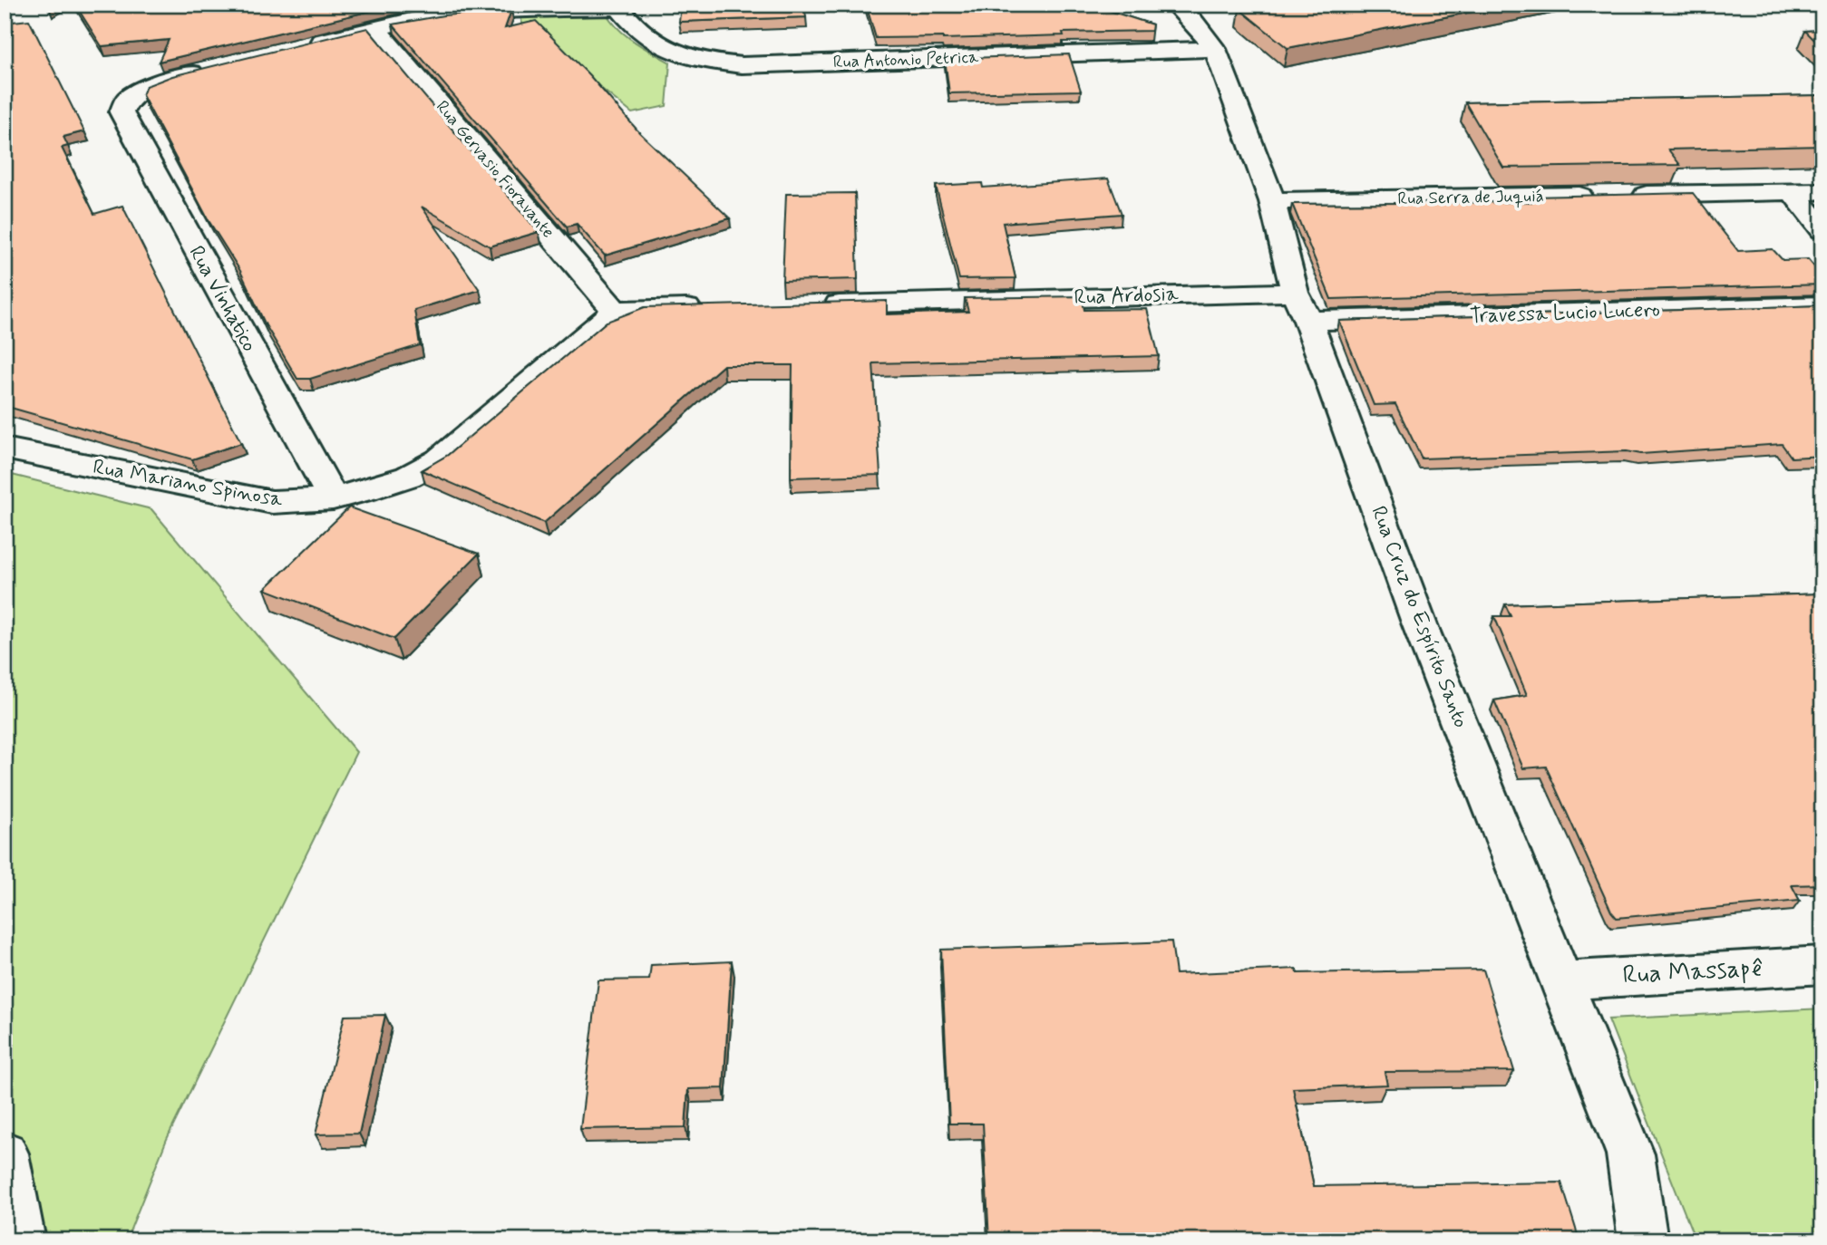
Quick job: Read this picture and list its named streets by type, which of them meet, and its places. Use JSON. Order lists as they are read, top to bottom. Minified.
{"streets":{"street":["Rua Antonio Petrica","Rua Gervasio Fioravante","Rua Serra de Juquiá","Rua Ardosia","Rua Vinhatico","Travessa Lucio Lucero","Rua Mariano Spinosa","Rua Cruz do Espírito Santo","Rua Massapê"]},"crossings":[["Rua Antonio Petrica","Rua Cruz do Espírito Santo"],["Rua Gervasio Fioravante","Rua Mariano Spinosa"],["Rua Serra de Juquiá","Rua Cruz do Espírito Santo"],["Rua Ardosia","Travessa Lucio Lucero"],["Rua Ardosia","Rua Cruz do Espírito Santo"],["Rua Vinhatico","Rua Mariano Spinosa"],["Travessa Lucio Lucero","Rua Cruz do Espírito Santo"],["Rua Cruz do Espírito Santo","Rua Massapê"]]}
